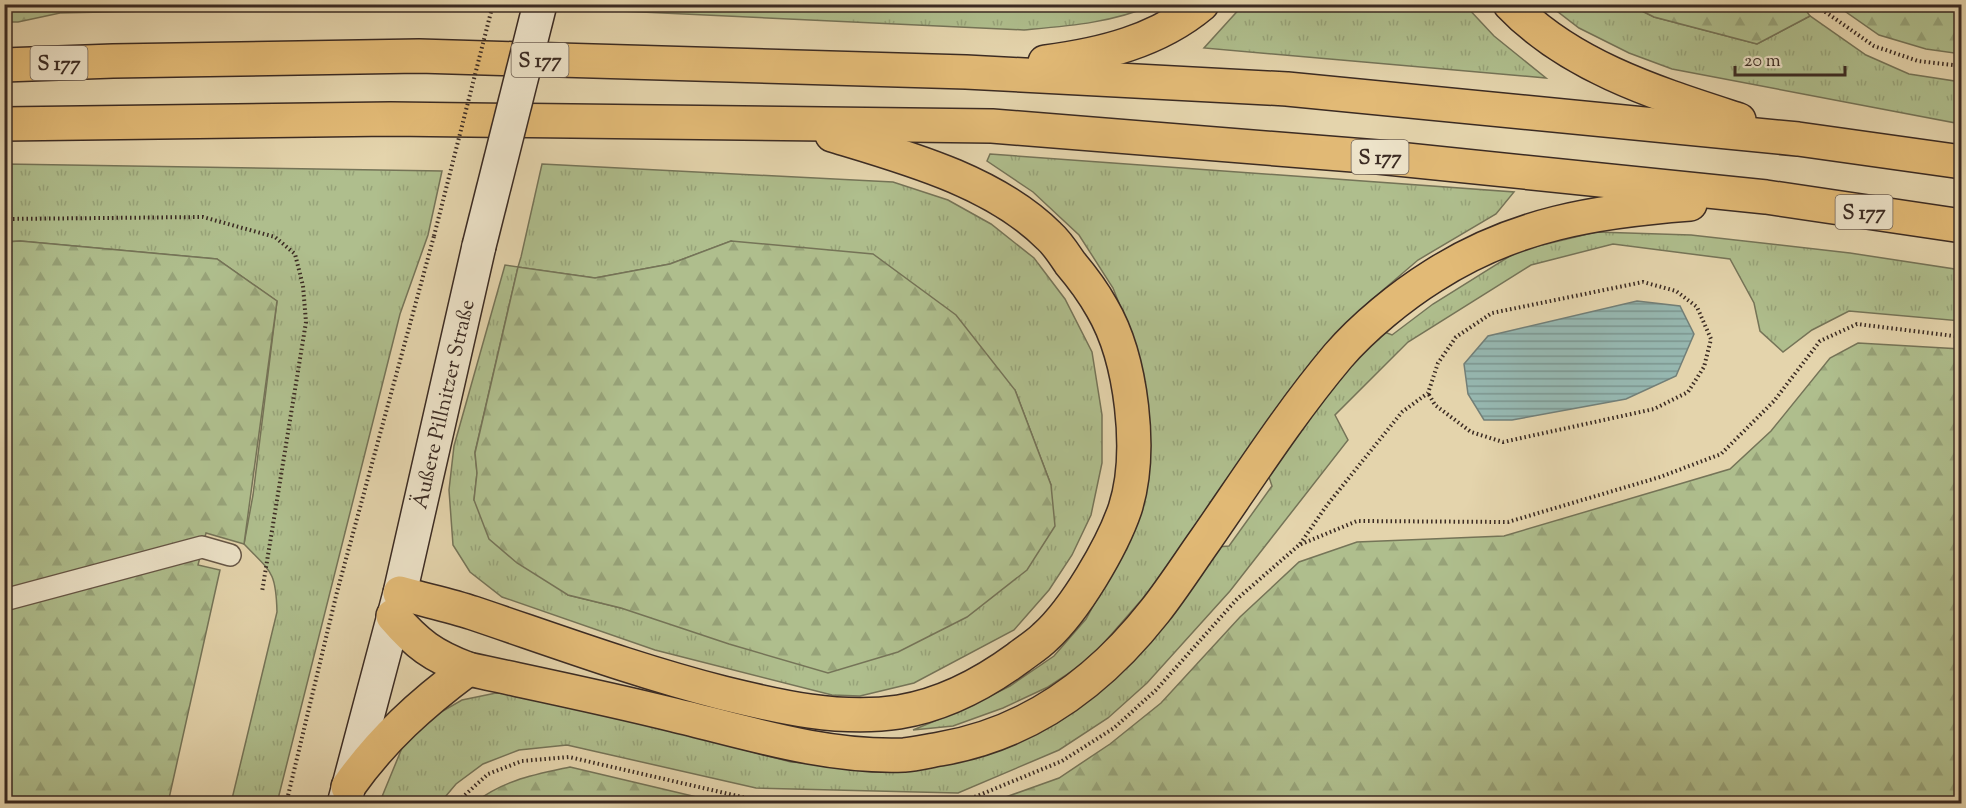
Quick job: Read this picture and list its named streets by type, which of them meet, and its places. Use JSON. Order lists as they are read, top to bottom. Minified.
{"streets":{"highway":["S 177"],"main road":["Äußere Pillnitzer Straße"]},"scale_bar":"20 m"}
